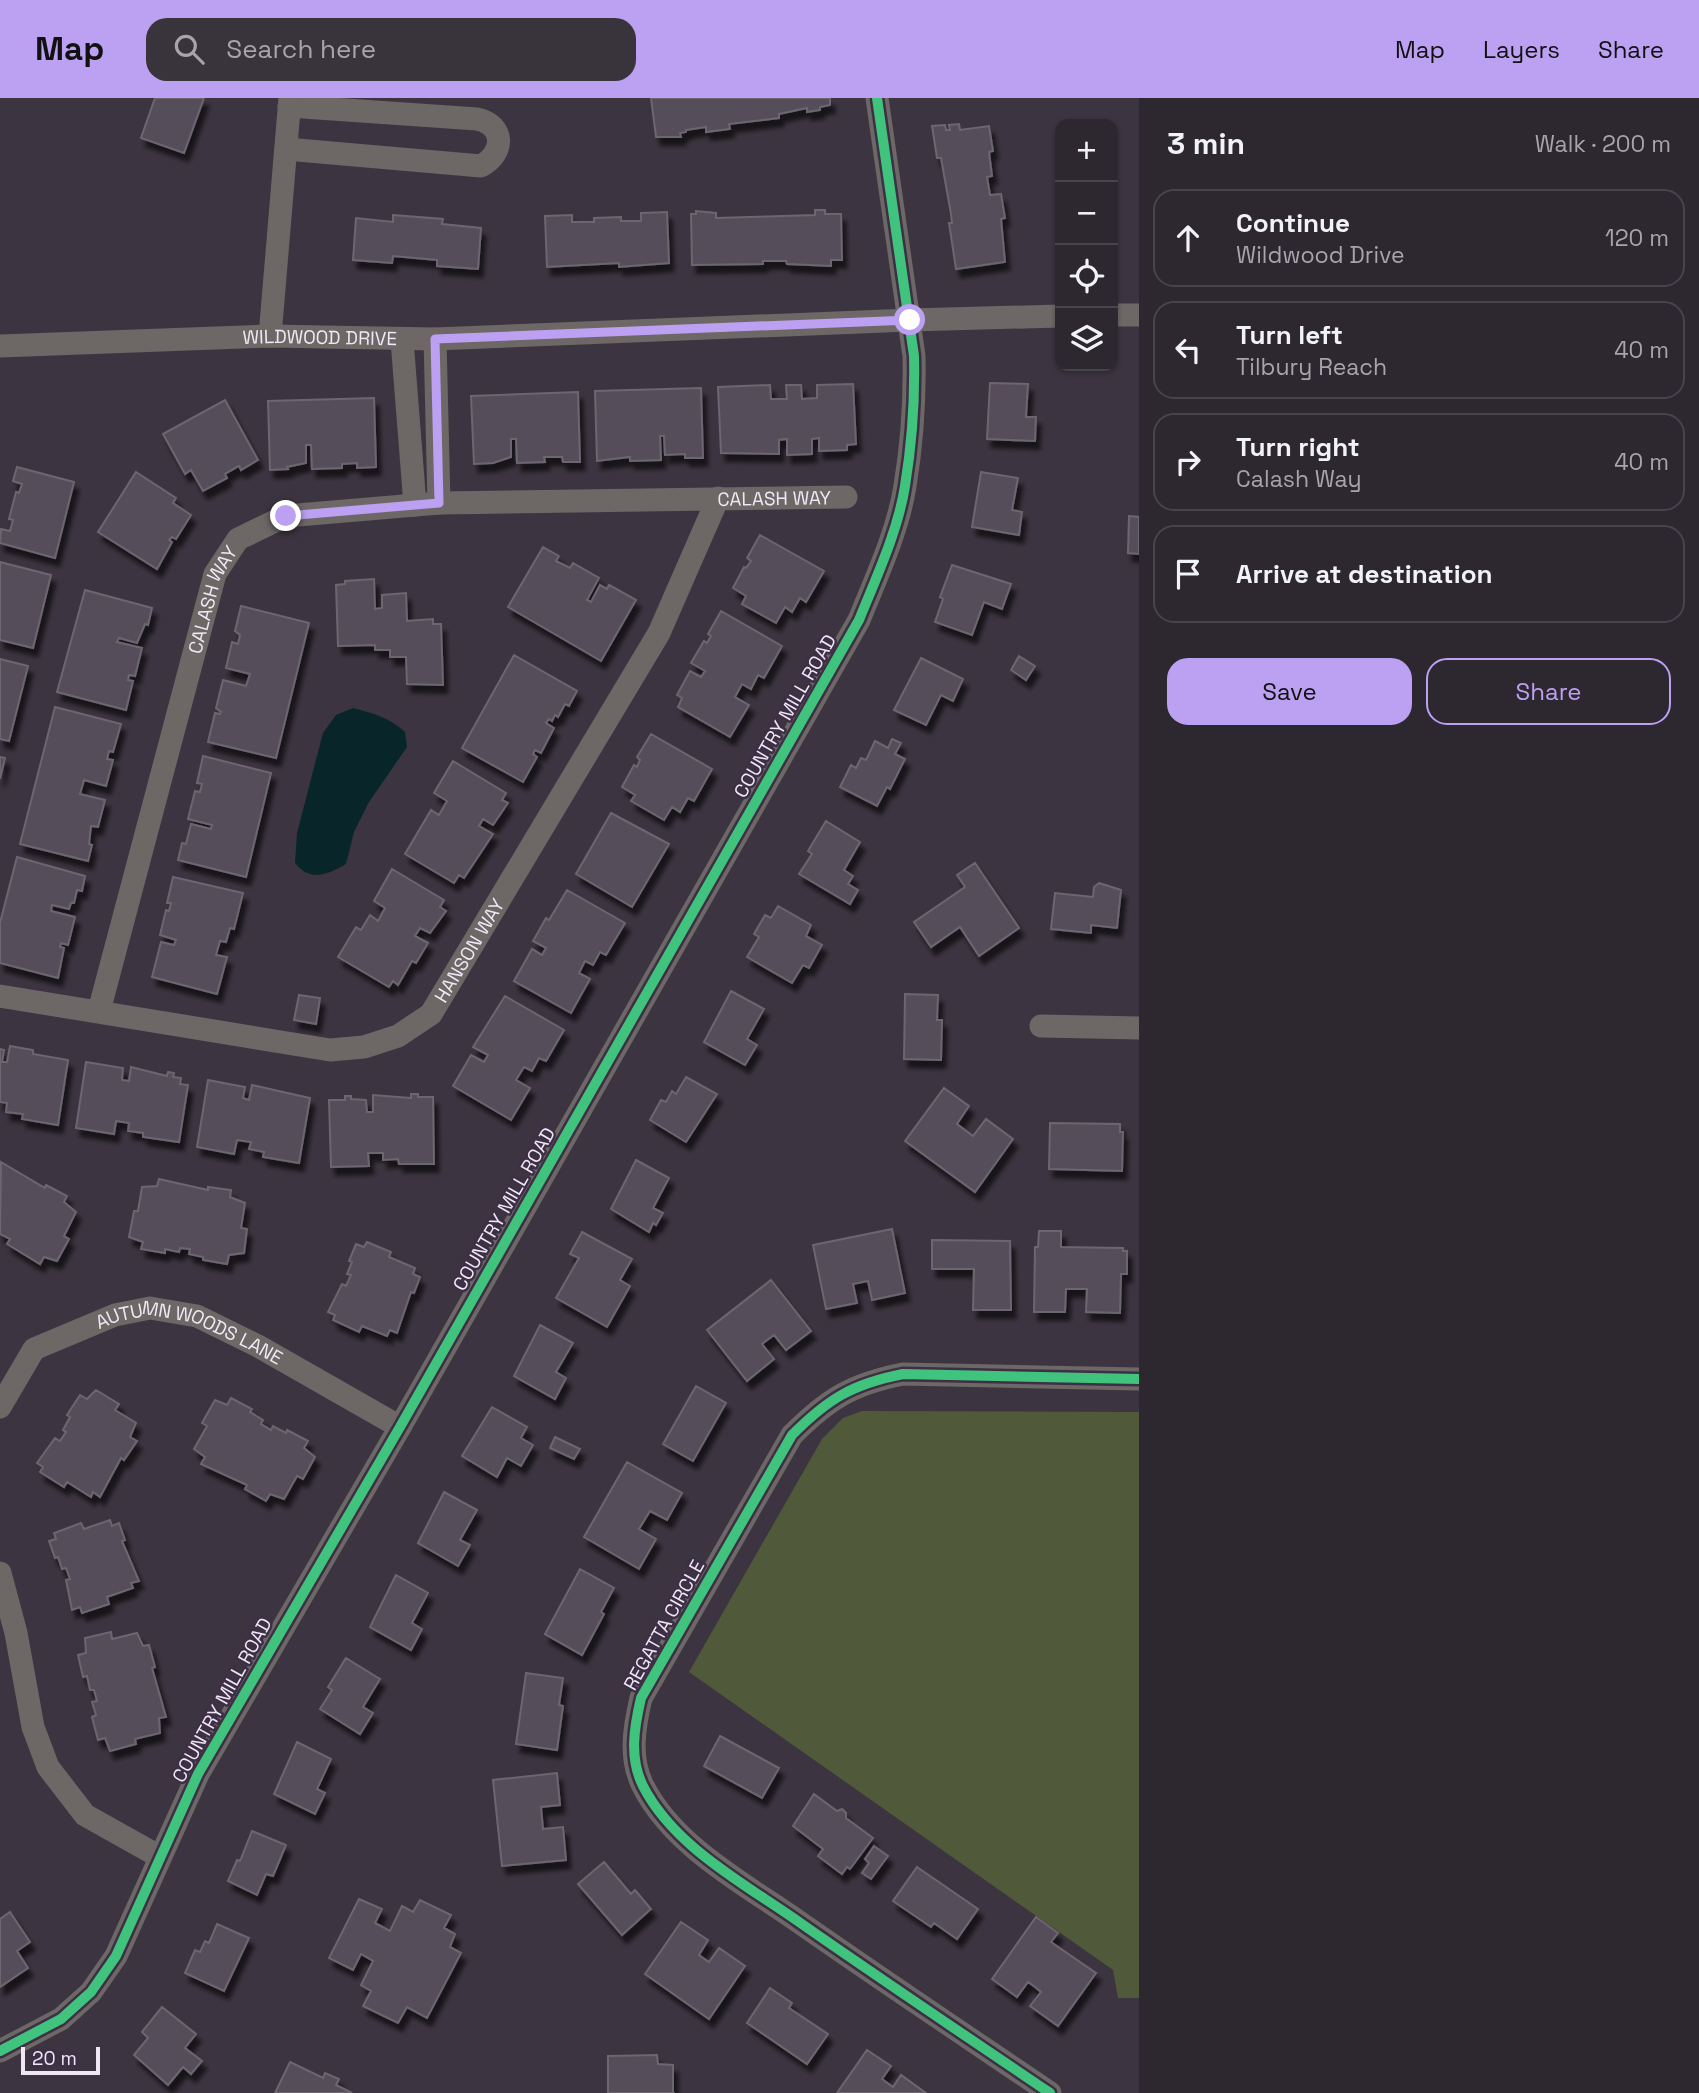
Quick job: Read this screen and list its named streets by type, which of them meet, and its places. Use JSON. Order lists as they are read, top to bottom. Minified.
{"streets":{"street":["WILDWOOD DRIVE","CALASH WAY","COUNTRY MILL ROAD","HANSON WAY","AUTUMN WOODS LANE","REGATTA CIRCLE"]},"crossings":[["WILDWOOD DRIVE","COUNTRY MILL ROAD"],["CALASH WAY","HANSON WAY"],["COUNTRY MILL ROAD","AUTUMN WOODS LANE"]],"scale_bar":"20 m","page":{"header":"Map","search":"Search here","nav":["Map","Layers","Share"],"heading":["3 min","Walk · 200 m"],"map_buttons":["+","−"],"list":[["Continue","Wildwood Drive","120 m"],["Turn left","Tilbury Reach","40 m"],["Turn right","Calash Way","40 m"],"Arrive at destination"],"buttons":["Save","Share"],"scale":"20 m"}}
